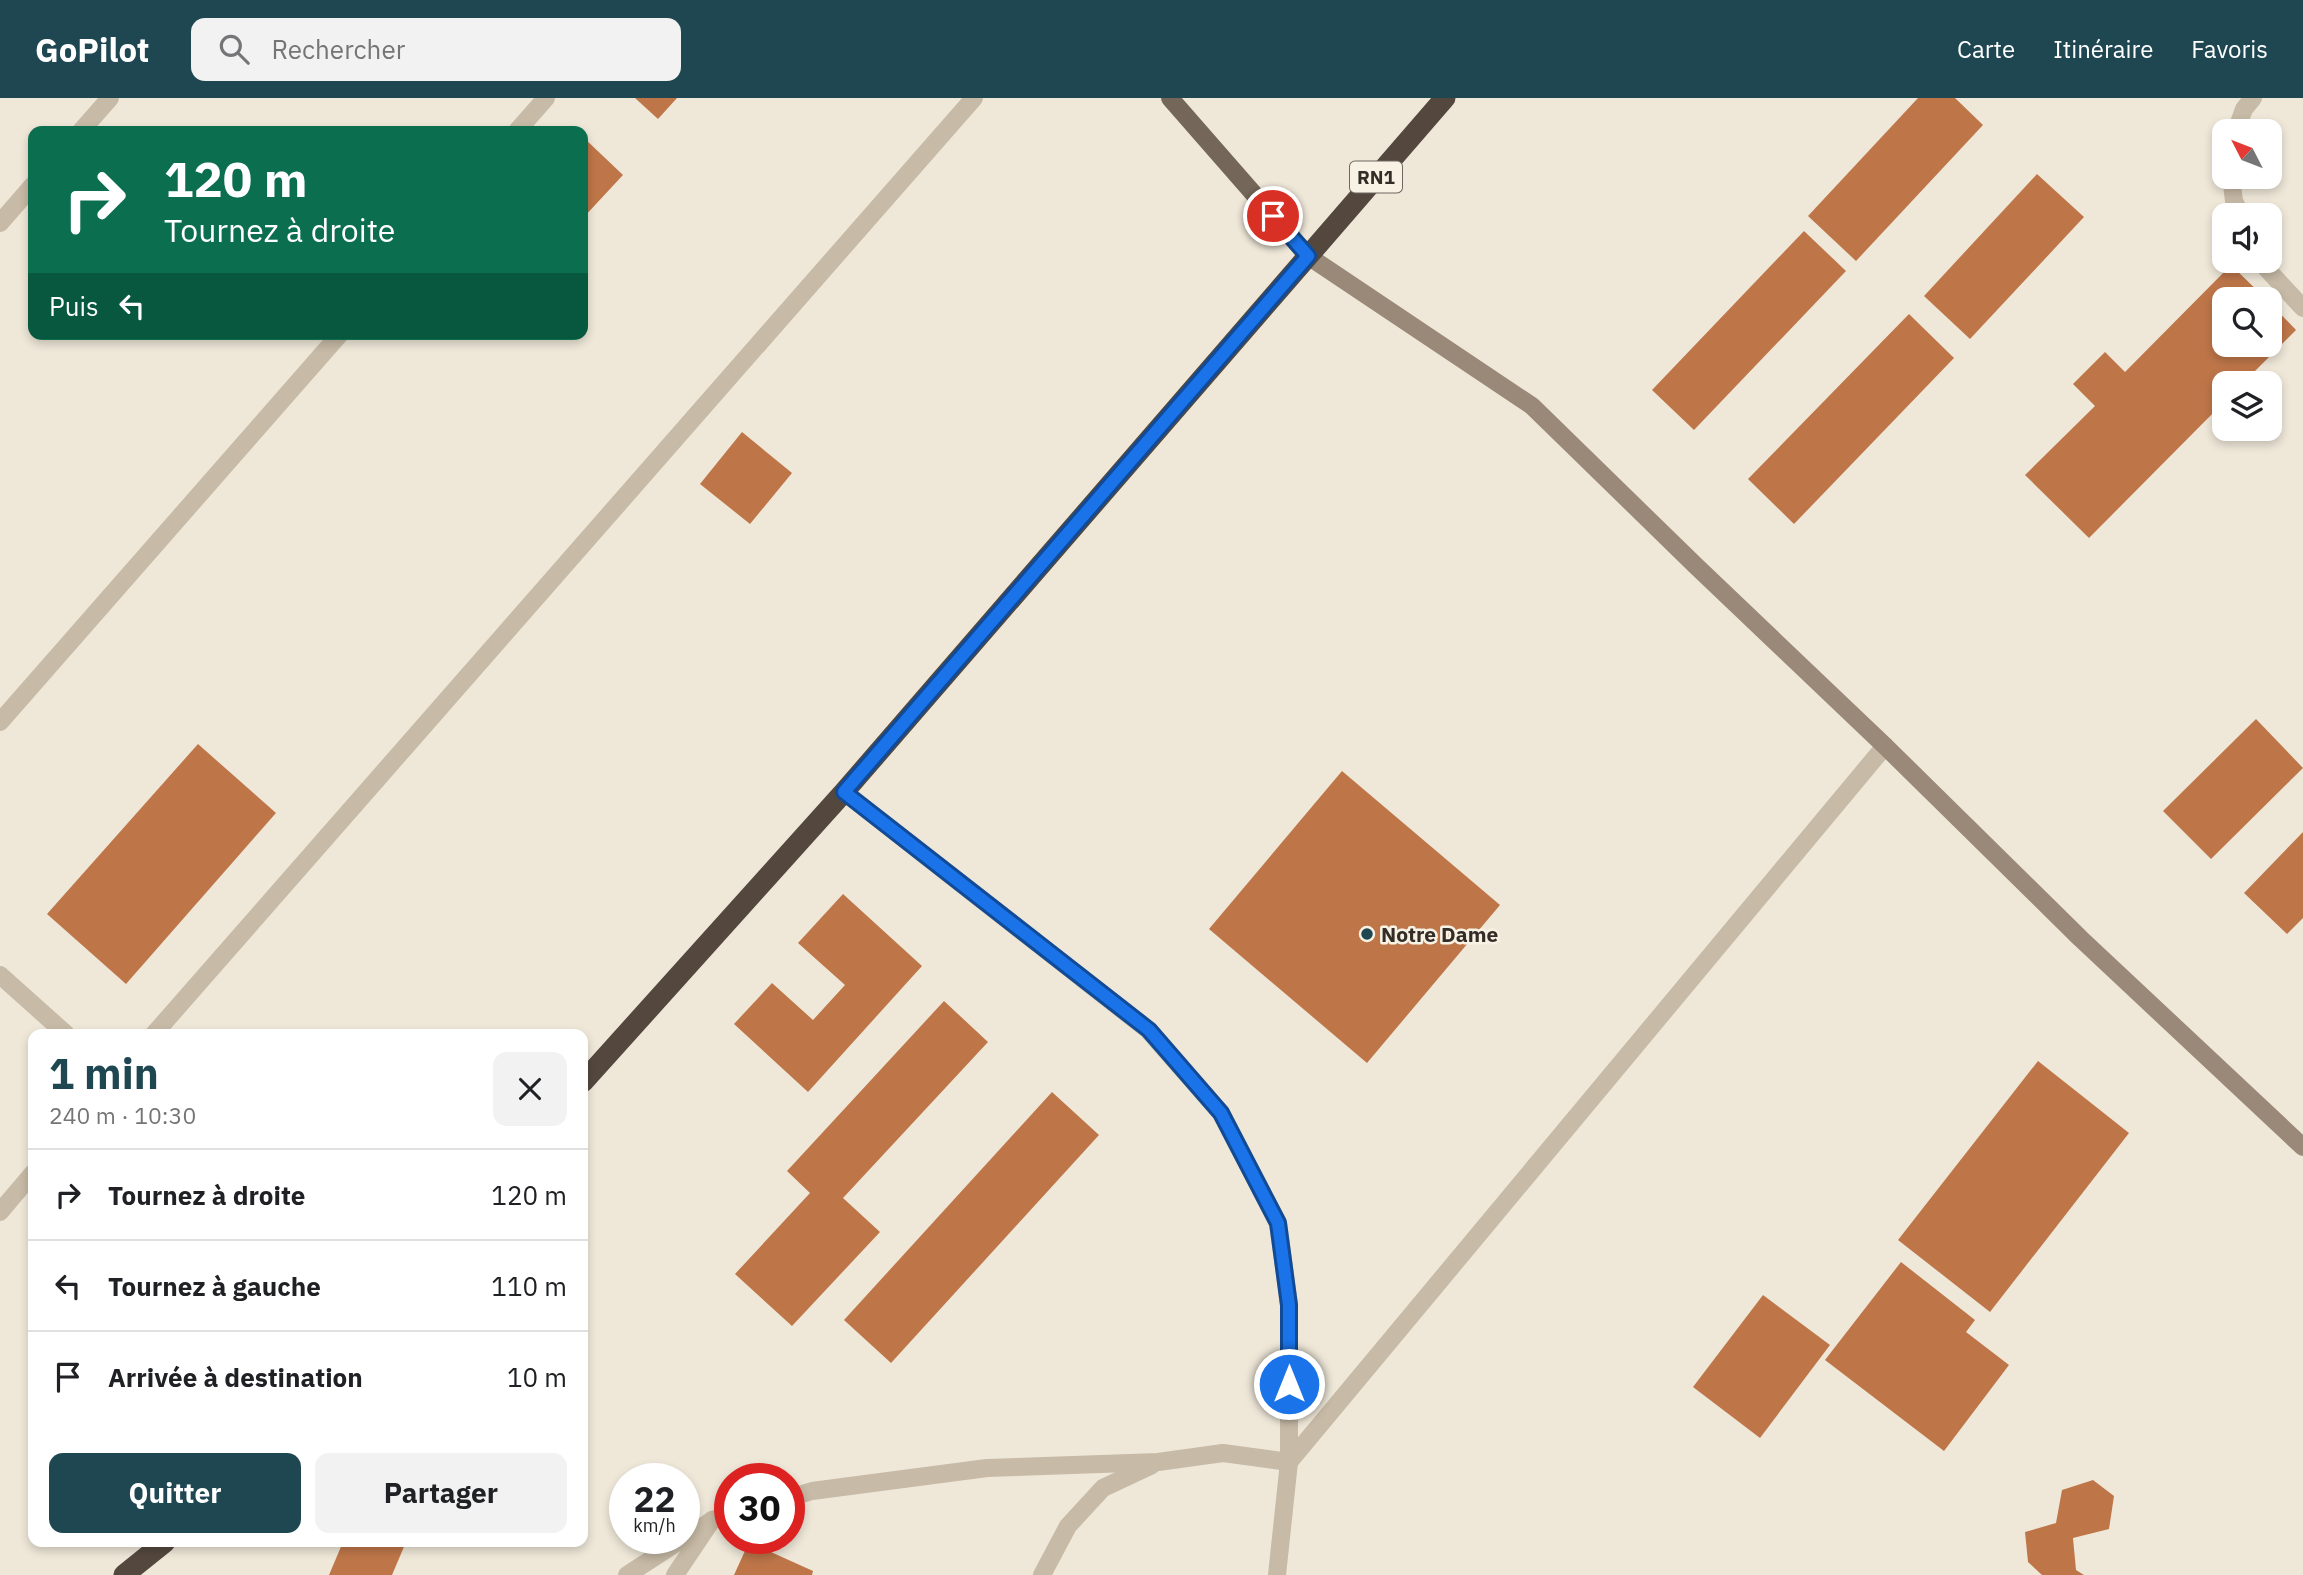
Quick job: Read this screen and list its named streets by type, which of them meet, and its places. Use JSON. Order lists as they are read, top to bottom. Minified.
{"streets":{"highway":["RN1"]},"places":["Notre Dame"],"north":"top left","page":{"header":"GoPilot","search":"Rechercher","nav":["Carte","Itinéraire","Favoris"],"turn":["120 m","Tournez à droite"],"then":"Puis","heading":["1 min","240 m · 10:30"],"list":[{"name":"Tournez à droite","value":"120 m"},{"name":"Tournez à gauche","value":"110 m"},{"name":"Arrivée à destination","value":"10 m"}],"buttons":["Quitter","Partager"],"speed":"22 km/h","limit":"30"}}
